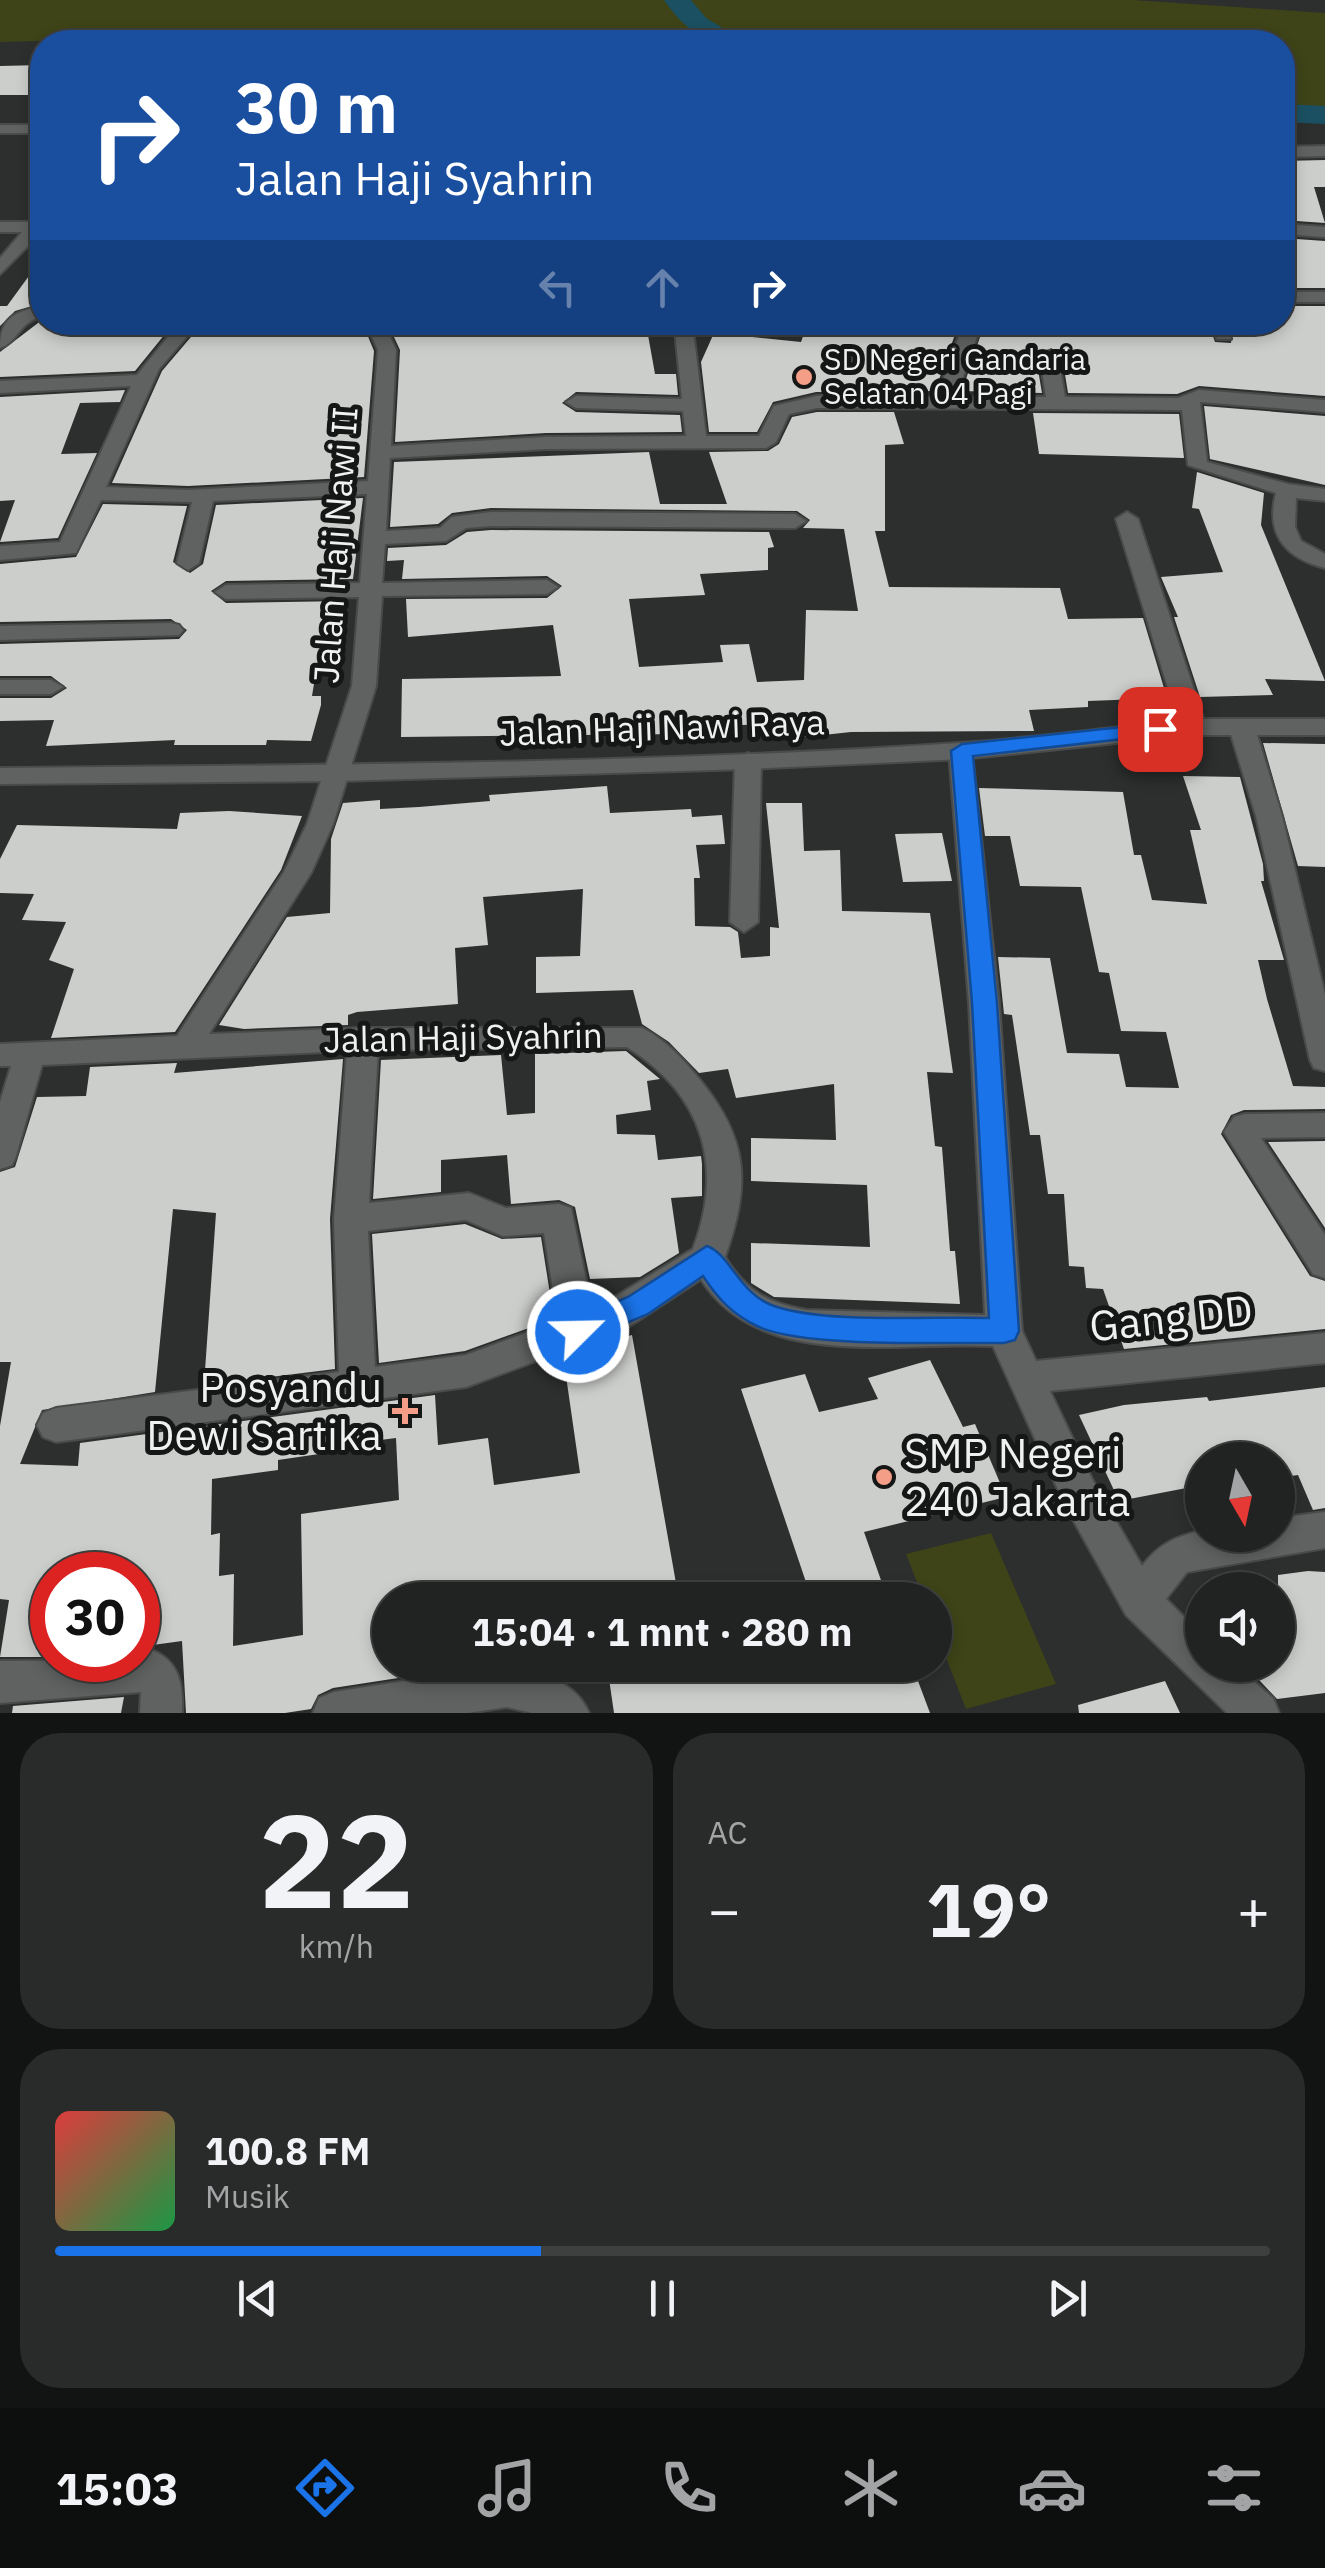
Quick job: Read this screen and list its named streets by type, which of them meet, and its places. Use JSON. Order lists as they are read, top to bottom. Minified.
{"streets":{"street":["Jalan Haji Nawi II","Jalan Haji Nawi Raya","Jalan Haji Syahrin","Gang DD"]},"crossings":[["Jalan Haji Nawi II","Jalan Haji Nawi Raya"]],"places":{"other":["SD Negeri Gandaria Selatan 04 Pagi","SMP Negeri 240 Jakarta"],"health":["Posyandu Dewi Sartika"]},"north":"bottom","page":{"turn":["30 m","Jalan Haji Syahrin"],"limit":"30","trip":"15:04 · 1 mnt · 280 m","tile":[["22","km/h"],"AC"],"heat":["−","19°","+"],"song":["100.8 FM","Musik"],"tabs":"15:03"}}
